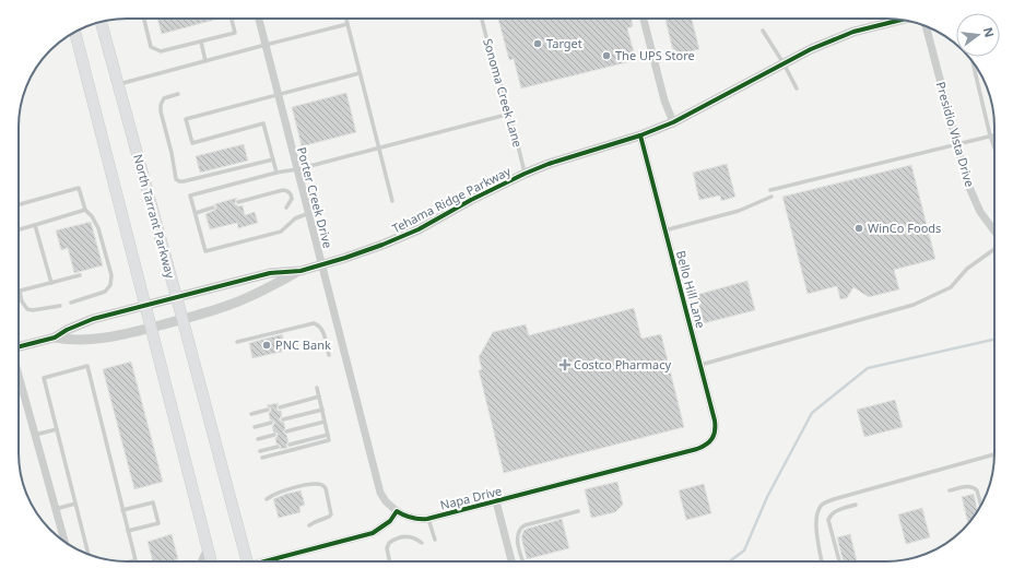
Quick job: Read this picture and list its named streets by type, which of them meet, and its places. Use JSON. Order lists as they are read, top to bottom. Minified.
{"streets":{"main road":["North Tarrant Parkway"],"street":["Presidio Vista Drive","Porter Creek Drive","Tehama Ridge Parkway","Bello Hill Lane","Napa Drive"],"lane":["Sonoma Creek Lane"]},"crossings":[["Sonoma Creek Lane","Tehama Ridge Parkway"],["Porter Creek Drive","Tehama Ridge Parkway"],["Porter Creek Drive","Napa Drive"],["Tehama Ridge Parkway","North Tarrant Parkway"],["Tehama Ridge Parkway","Bello Hill Lane"],["Bello Hill Lane","Napa Drive"]],"places":{"other":["Target","The UPS Store","WinCo Foods","PNC Bank"],"health":["Costco Pharmacy"]},"north":"right"}
